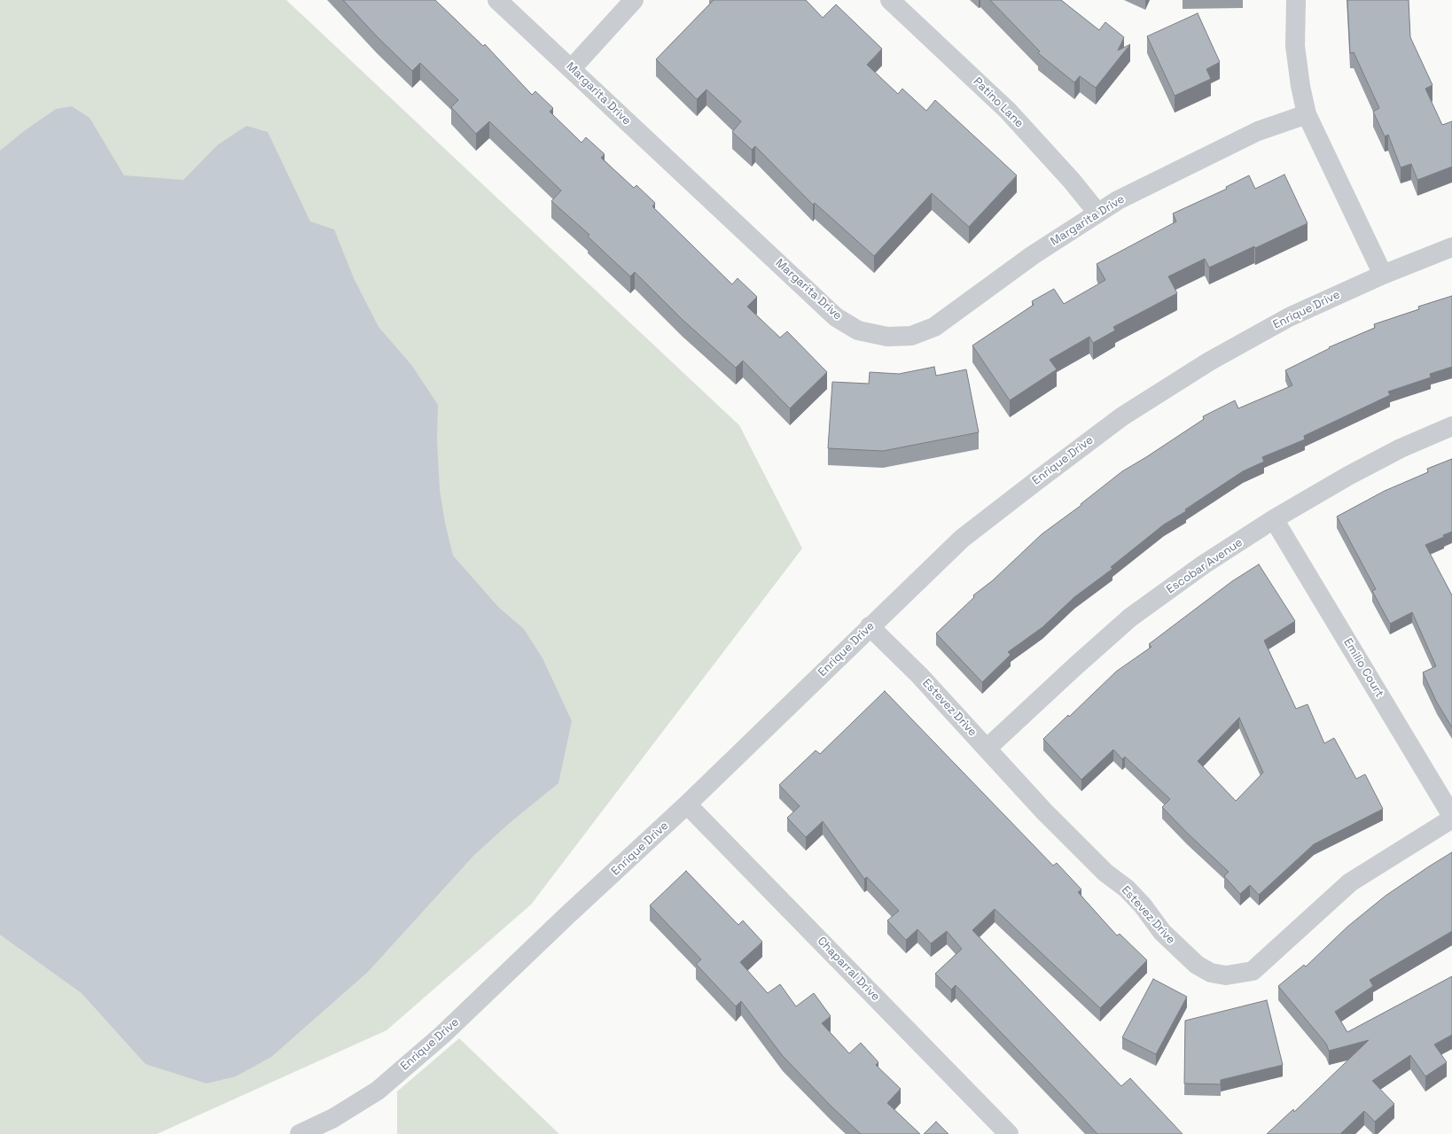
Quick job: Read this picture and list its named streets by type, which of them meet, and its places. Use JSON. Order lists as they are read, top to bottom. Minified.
{"streets":{"street":["Margarita Drive","Patino Lane","Enrique Drive","Escobar Avenue","Emilio Court","Estevez Drive","Chaparral Drive"]},"crossings":[["Margarita Drive","Patino Lane"],["Enrique Drive","Estevez Drive"],["Enrique Drive","Chaparral Drive"],["Escobar Avenue","Emilio Court"],["Escobar Avenue","Estevez Drive"],["Emilio Court","Estevez Drive"]]}
